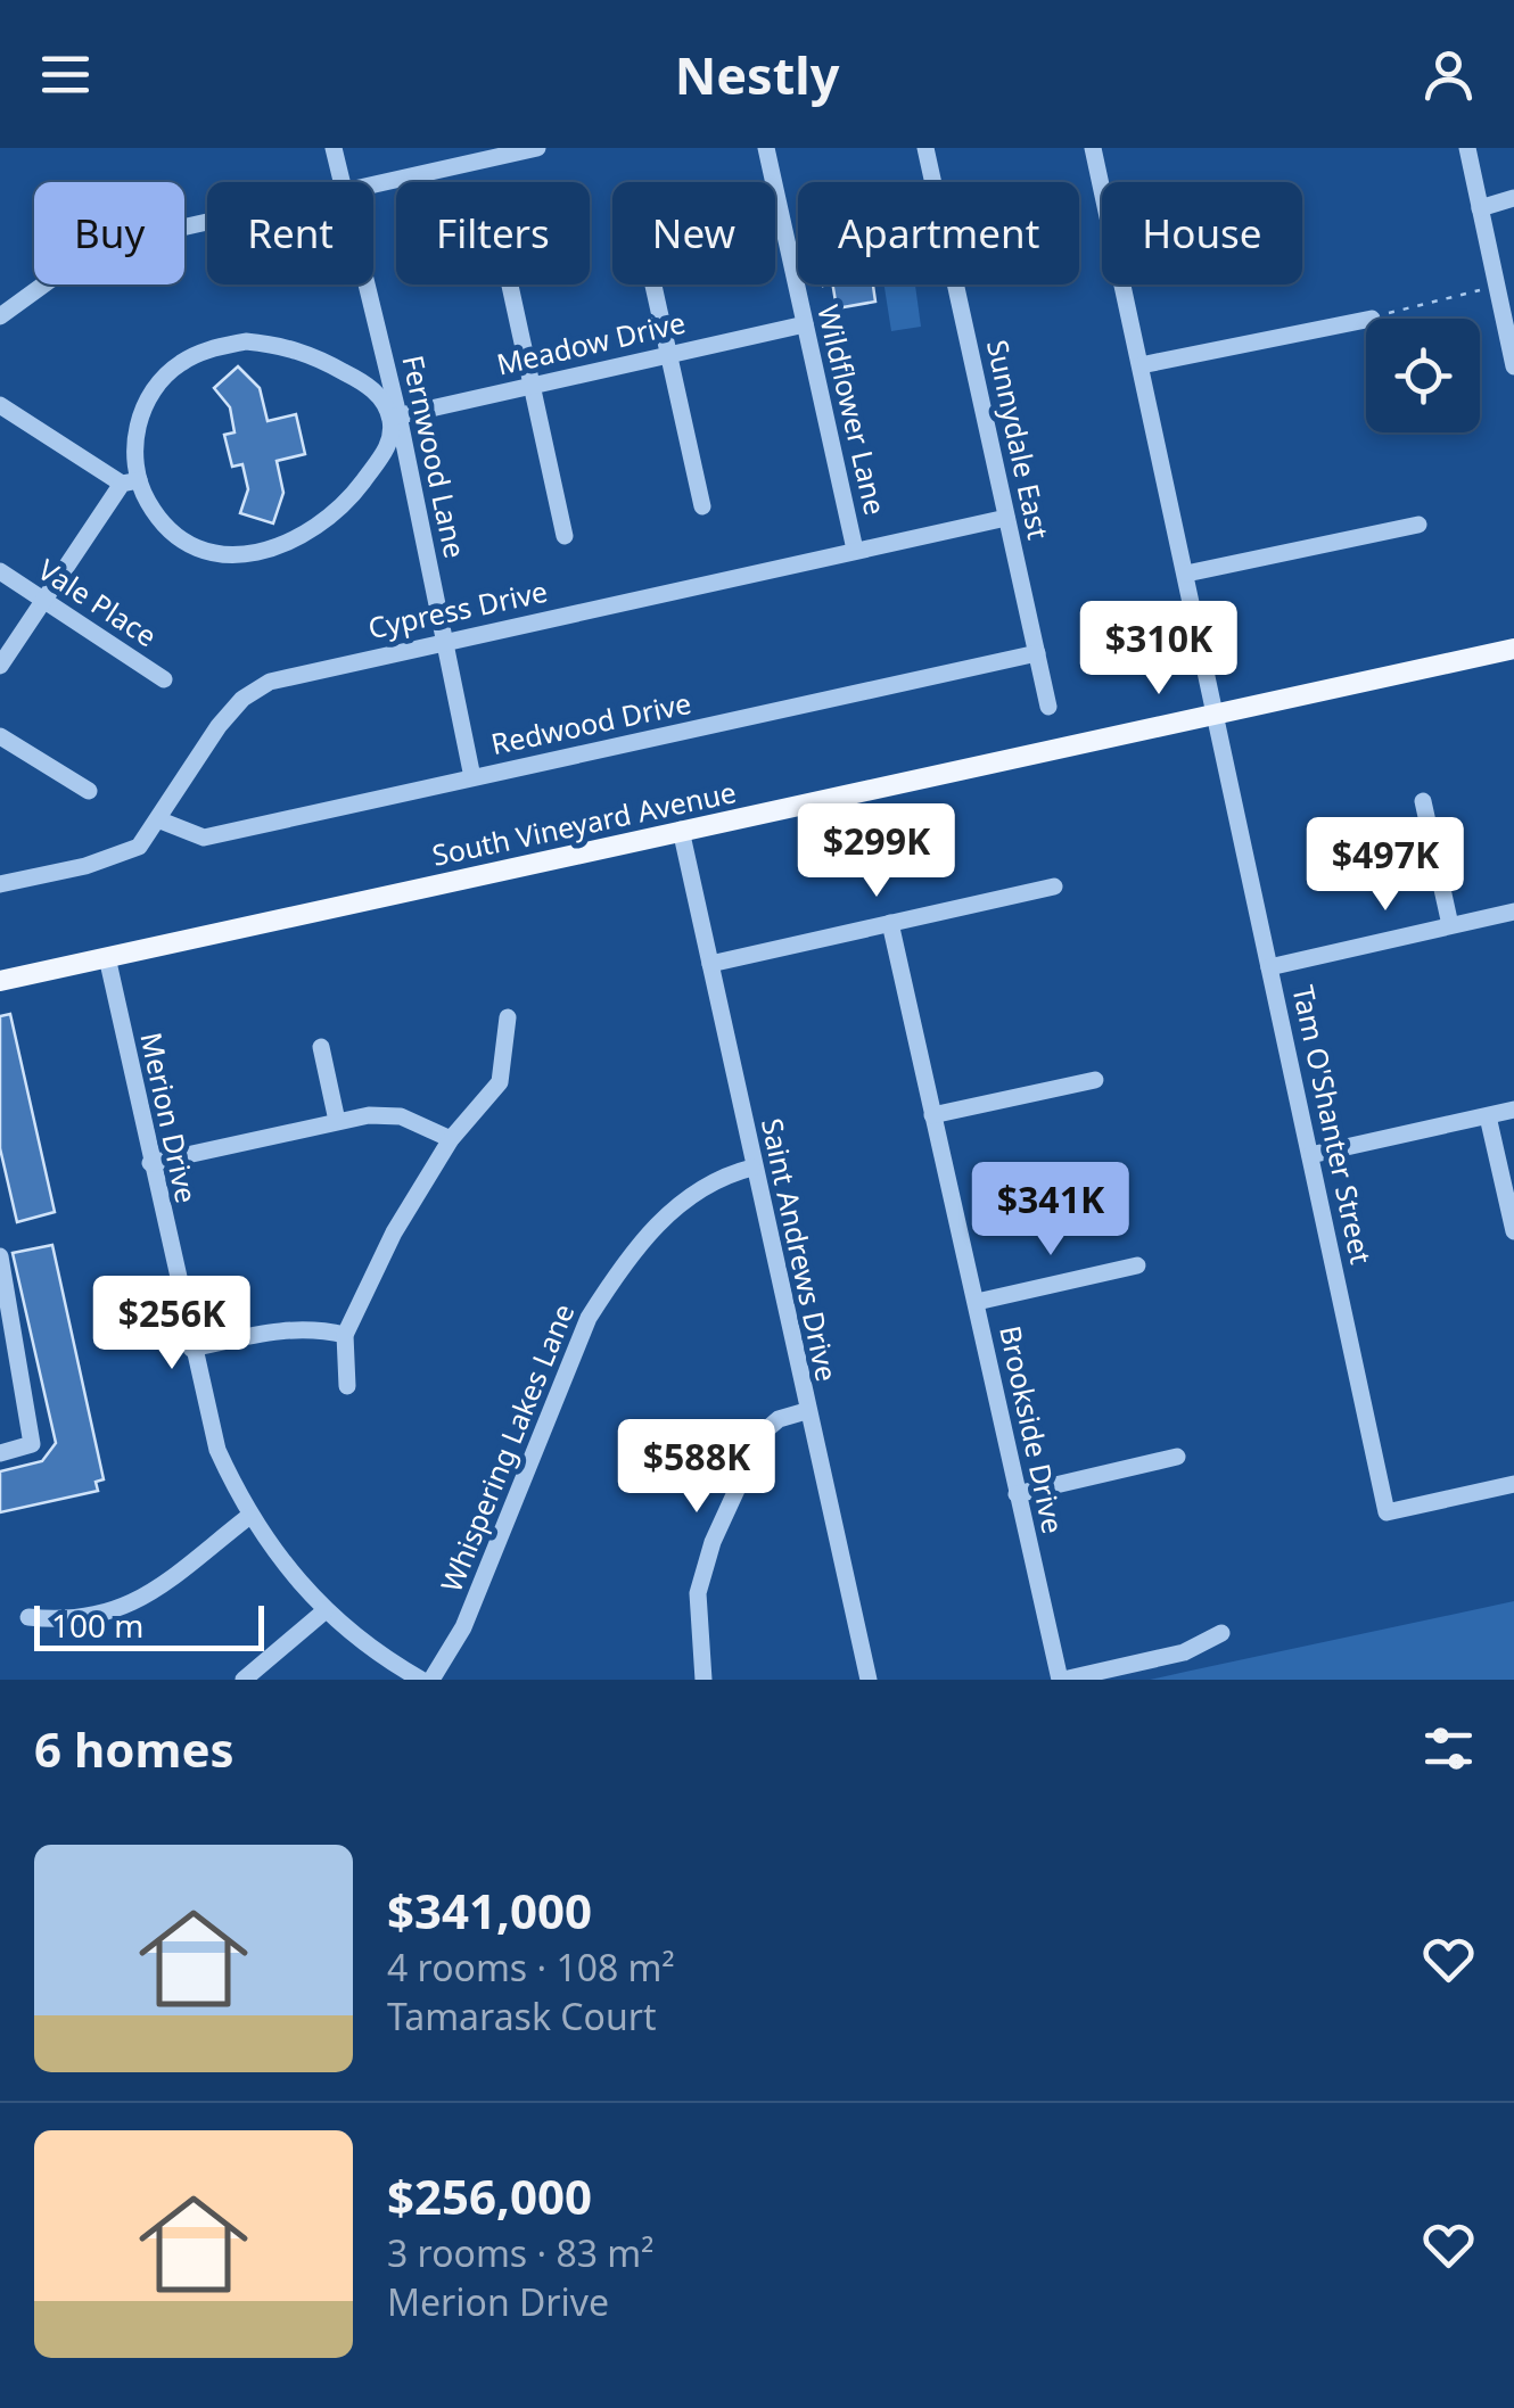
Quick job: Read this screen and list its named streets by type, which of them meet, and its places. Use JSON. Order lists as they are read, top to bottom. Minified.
{"streets":{"main road":["South Vineyard Avenue"],"street":["Meadow Drive","Wildflower Lane","Sunnydale East","Fernwood Lane","Vale Place","Cypress Drive","Redwood Drive","Merion Drive","Tam O'Shanter Street","Saint Andrews Drive","Brookside Drive","Whispering Lakes Lane"]},"crossings":[["Meadow Drive","Wildflower Lane"],["Meadow Drive","Fernwood Lane"],["Wildflower Lane","Cypress Drive"],["Sunnydale East","Cypress Drive"],["Sunnydale East","Redwood Drive"],["Fernwood Lane","Cypress Drive"],["Fernwood Lane","Redwood Drive"],["Cypress Drive","Redwood Drive"],["South Vineyard Avenue","Merion Drive"],["South Vineyard Avenue","Tam O'Shanter Street"],["South Vineyard Avenue","Saint Andrews Drive"],["Saint Andrews Drive","Whispering Lakes Lane"]],"scale_bar":"100 m","page":{"header":"Nestly","chip":["Buy","Rent","Filters","New","Apartment","House"],"price":["$310K","$299K","$497K","$341K","$256K","$588K"],"scale":"100 m","heading":"6 homes","list":[{"name":"$341,000","note":"4 rooms · 108 m² · Tamarask Court"},{"name":"$256,000","note":"3 rooms · 83 m² · Merion Drive"}]}}
